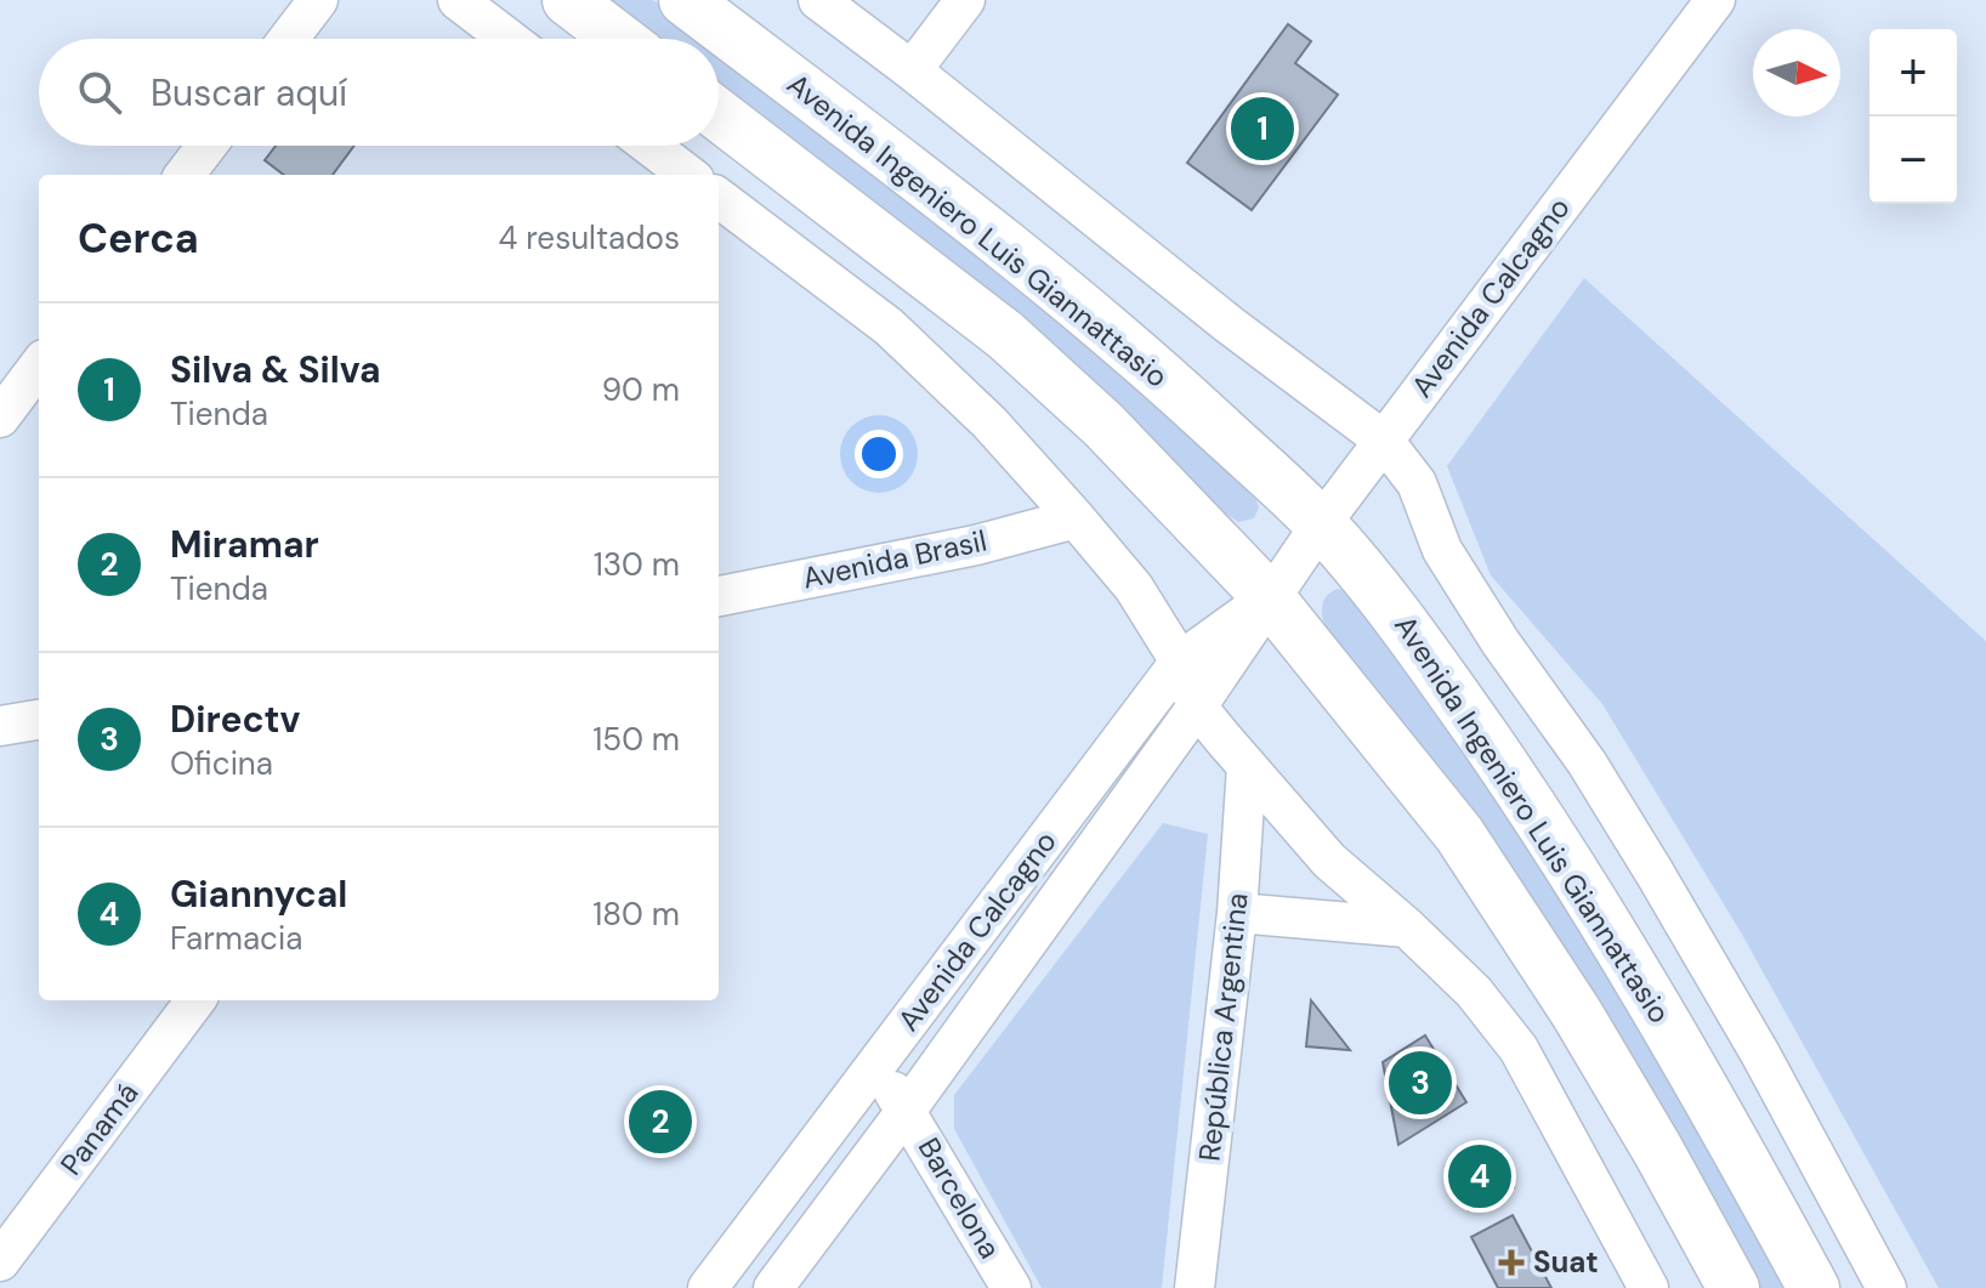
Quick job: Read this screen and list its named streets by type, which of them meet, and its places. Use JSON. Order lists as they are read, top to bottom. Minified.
{"streets":{"main road":["Avenida Ingeniero Luis Giannattasio"],"street":["Avenida Calcagno","Avenida Brasil","República Argentina","Panamá","Barcelona"]},"crossings":[["Avenida Ingeniero Luis Giannattasio","Avenida Calcagno"],["Avenida Calcagno","Barcelona"]],"places":{"health":["Suat"]},"north":"right","page":{"map_buttons":["+","−"],"search":"Buscar aquí","pins":["1","3","2","4"],"heading":["Cerca","4 resultados"],"list":[{"mark":"1","name":"Silva & Silva","note":"Tienda","value":"90 m"},{"mark":"2","name":"Miramar","note":"Tienda","value":"130 m"},{"mark":"3","name":"Directv","note":"Oficina","value":"150 m"},{"mark":"4","name":"Giannycal","note":"Farmacia","value":"180 m"}]}}
